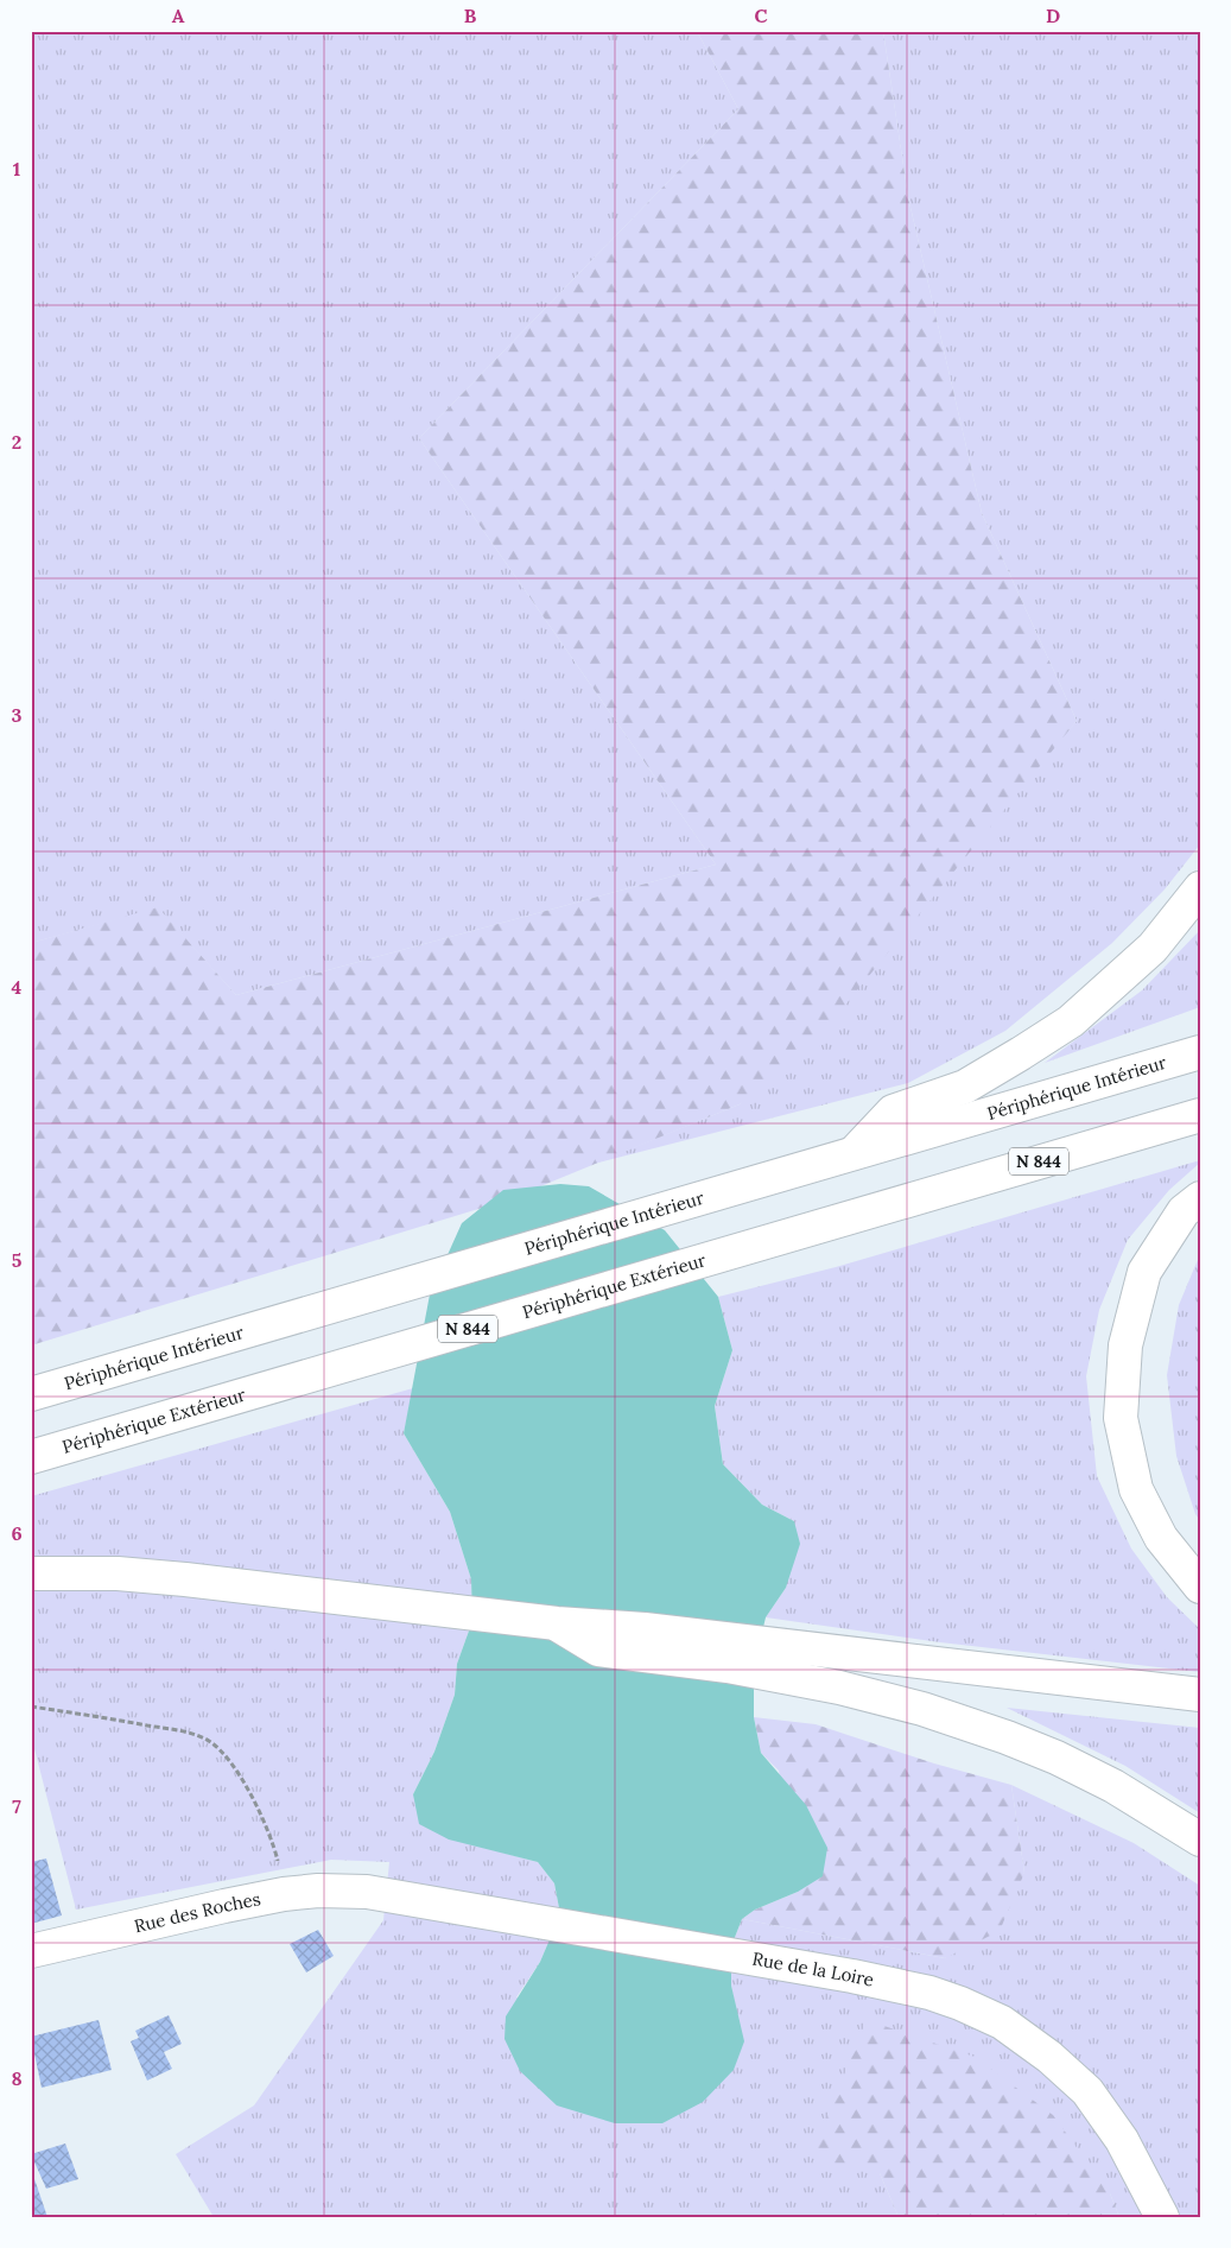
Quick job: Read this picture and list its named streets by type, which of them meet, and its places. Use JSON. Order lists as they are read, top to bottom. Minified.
{"streets":{"main road":["Périphérique Intérieur","N 844","Périphérique Extérieur","Rue des Roches","Rue de la Loire"]},"crossings":[["Rue des Roches","Rue de la Loire"]],"grid":{"columns":["A","B","C","D"],"rows":["1","2","3","4","5","6","7","8"]}}
